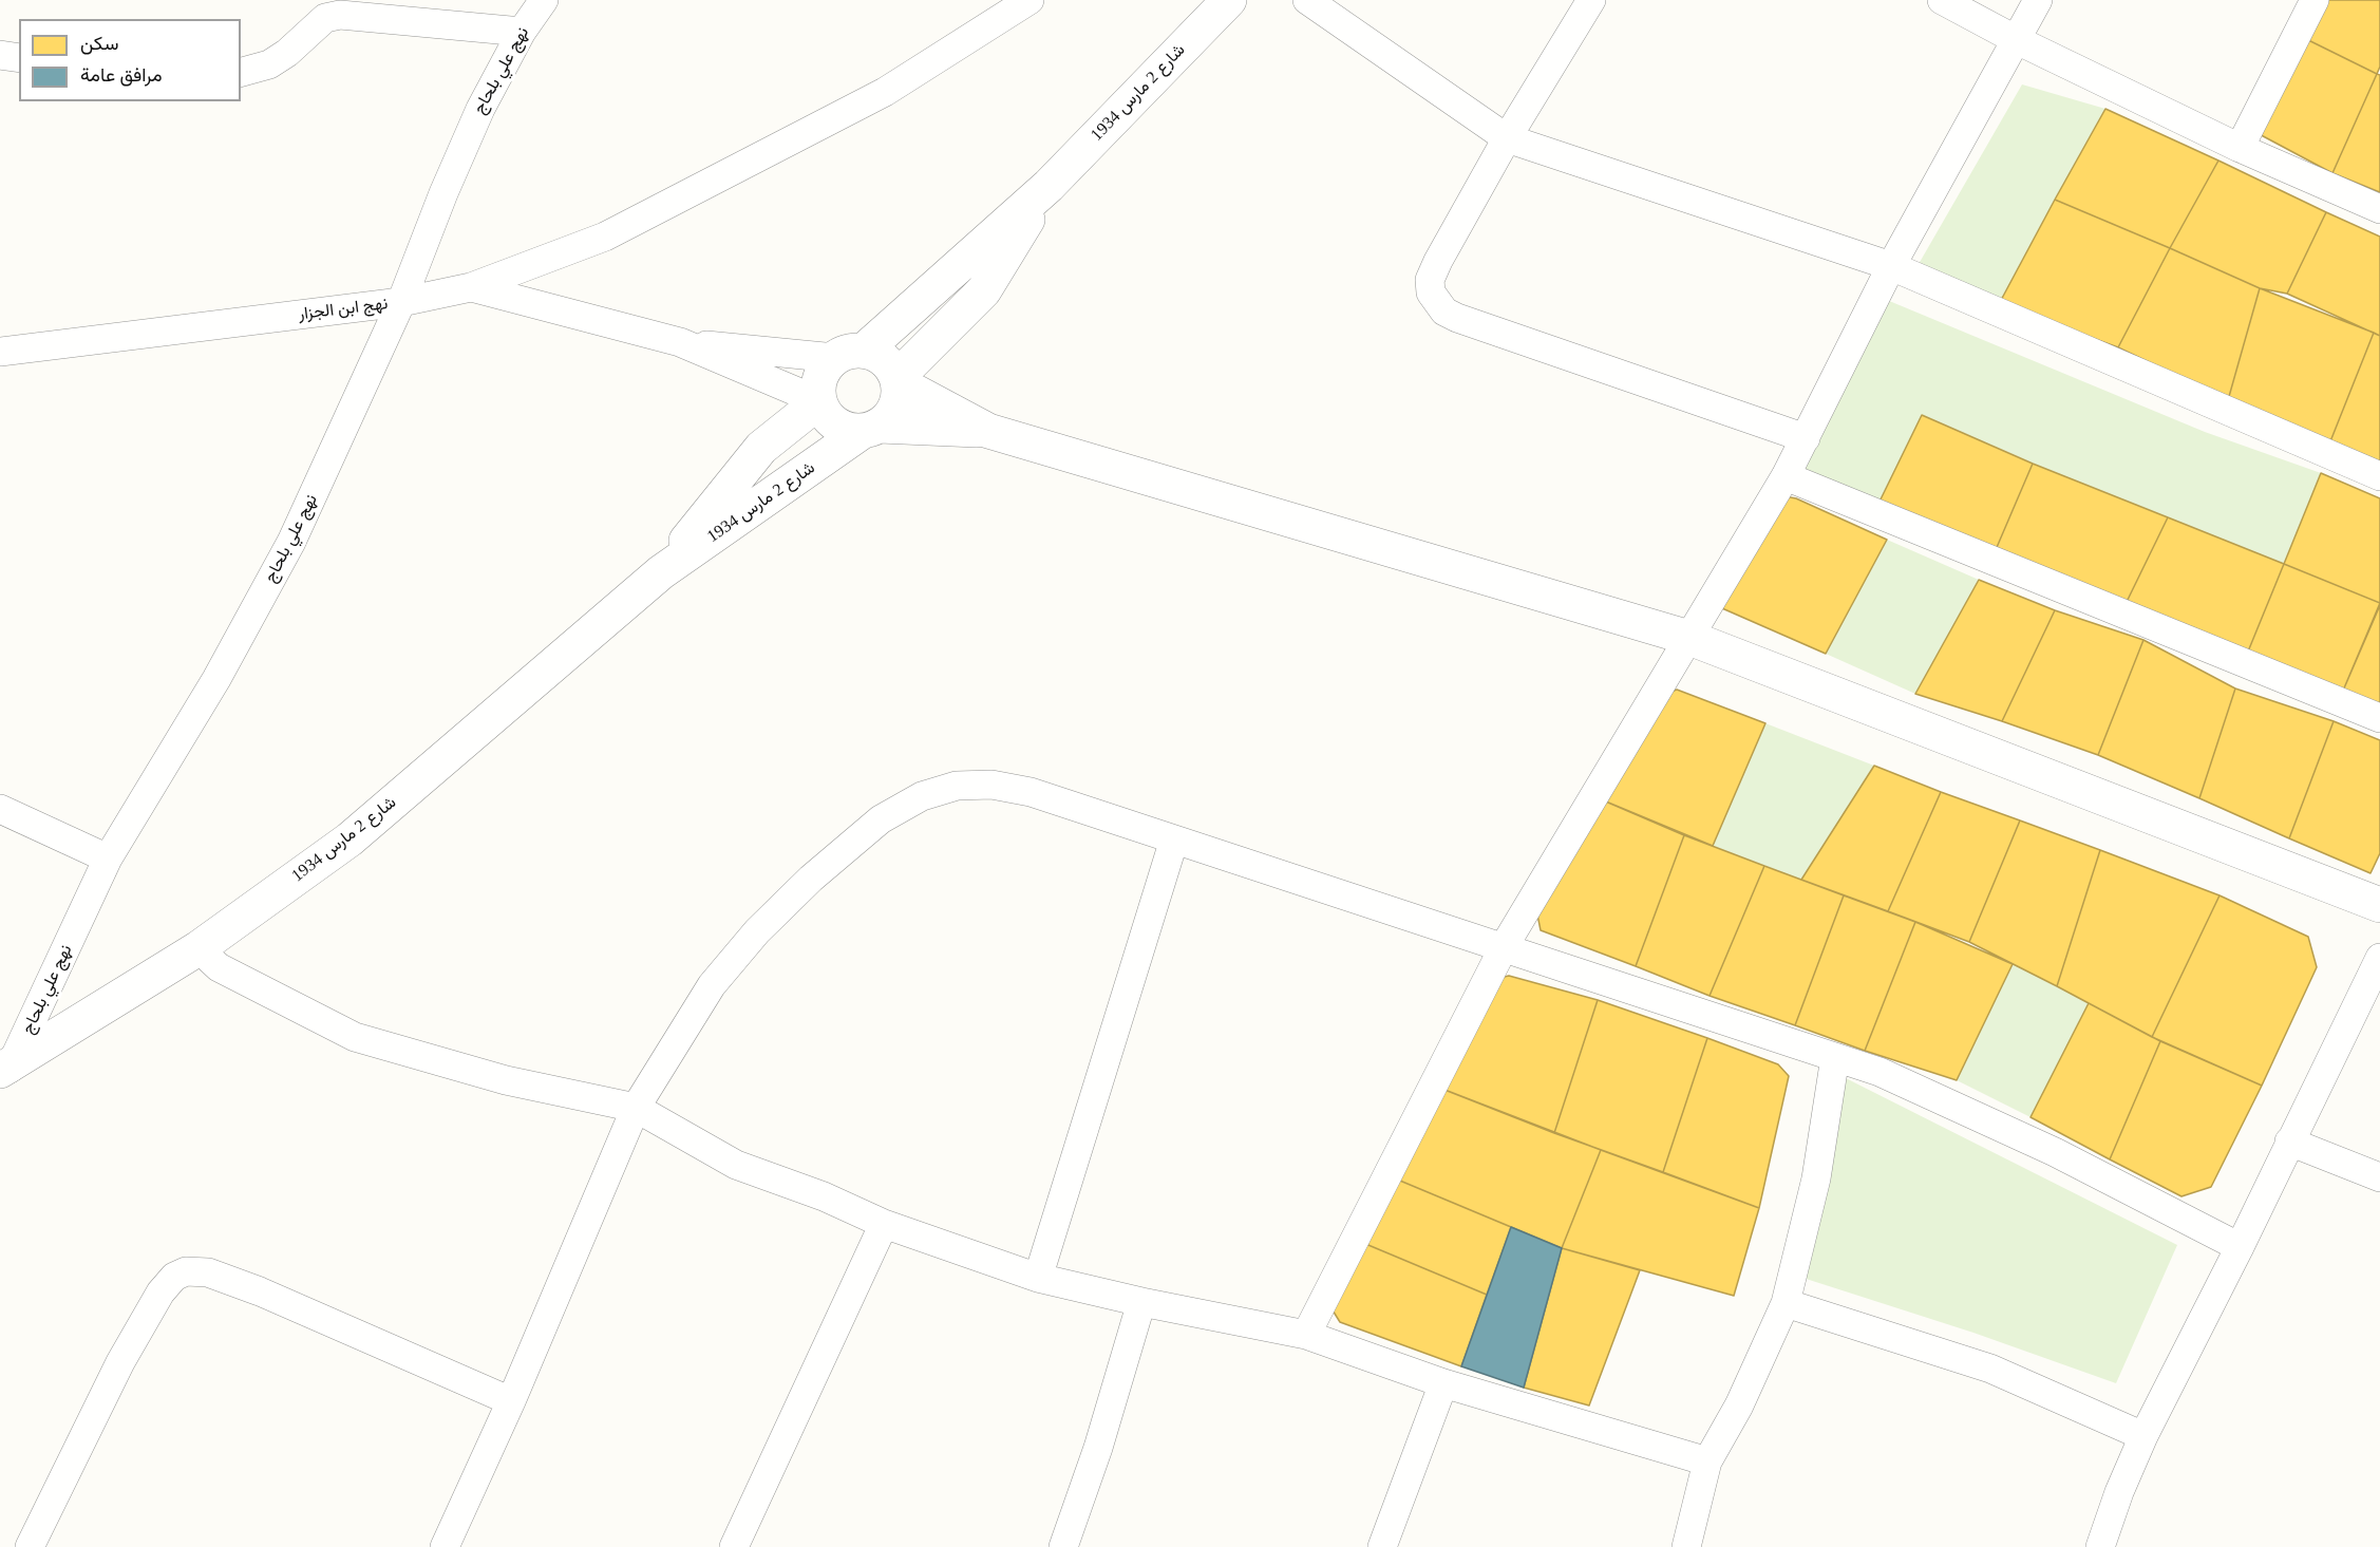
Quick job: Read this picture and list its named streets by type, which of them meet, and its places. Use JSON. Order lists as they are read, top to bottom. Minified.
{"streets":{"street":["نهج علي بلحاج","شارع 2 مارس 1934","نهج ابن الجزار"]},"crossings":[["نهج علي بلحاج","شارع 2 مارس 1934"],["نهج علي بلحاج","نهج ابن الجزار"]],"legend":["سكن","مرافق عامة"]}
